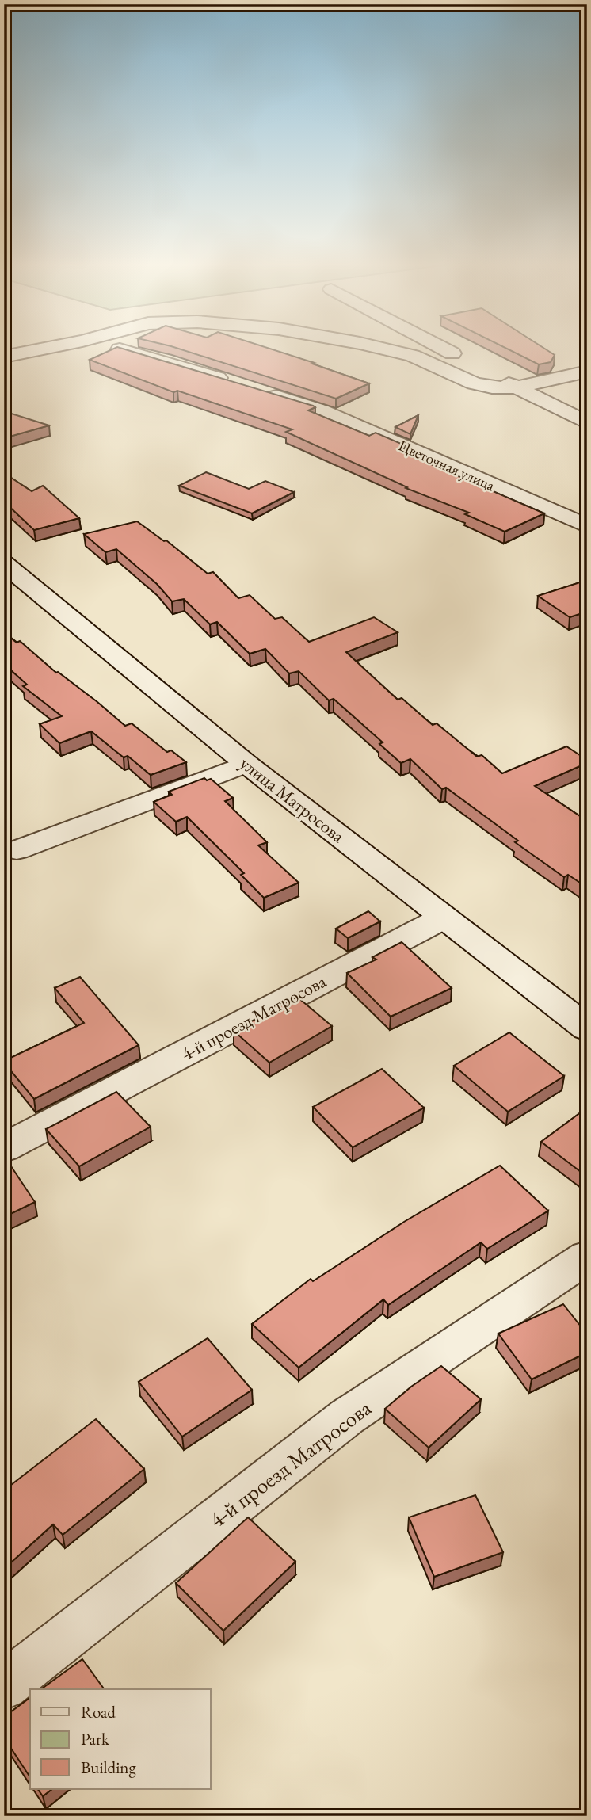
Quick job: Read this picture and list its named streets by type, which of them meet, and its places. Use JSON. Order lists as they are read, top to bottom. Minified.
{"streets":{"street":["Цветочная улица","улица Матросова","4-й проезд Матросова"]},"crossings":[["улица Матросова","4-й проезд Матросова"]],"legend":["Road","Park","Building"]}
